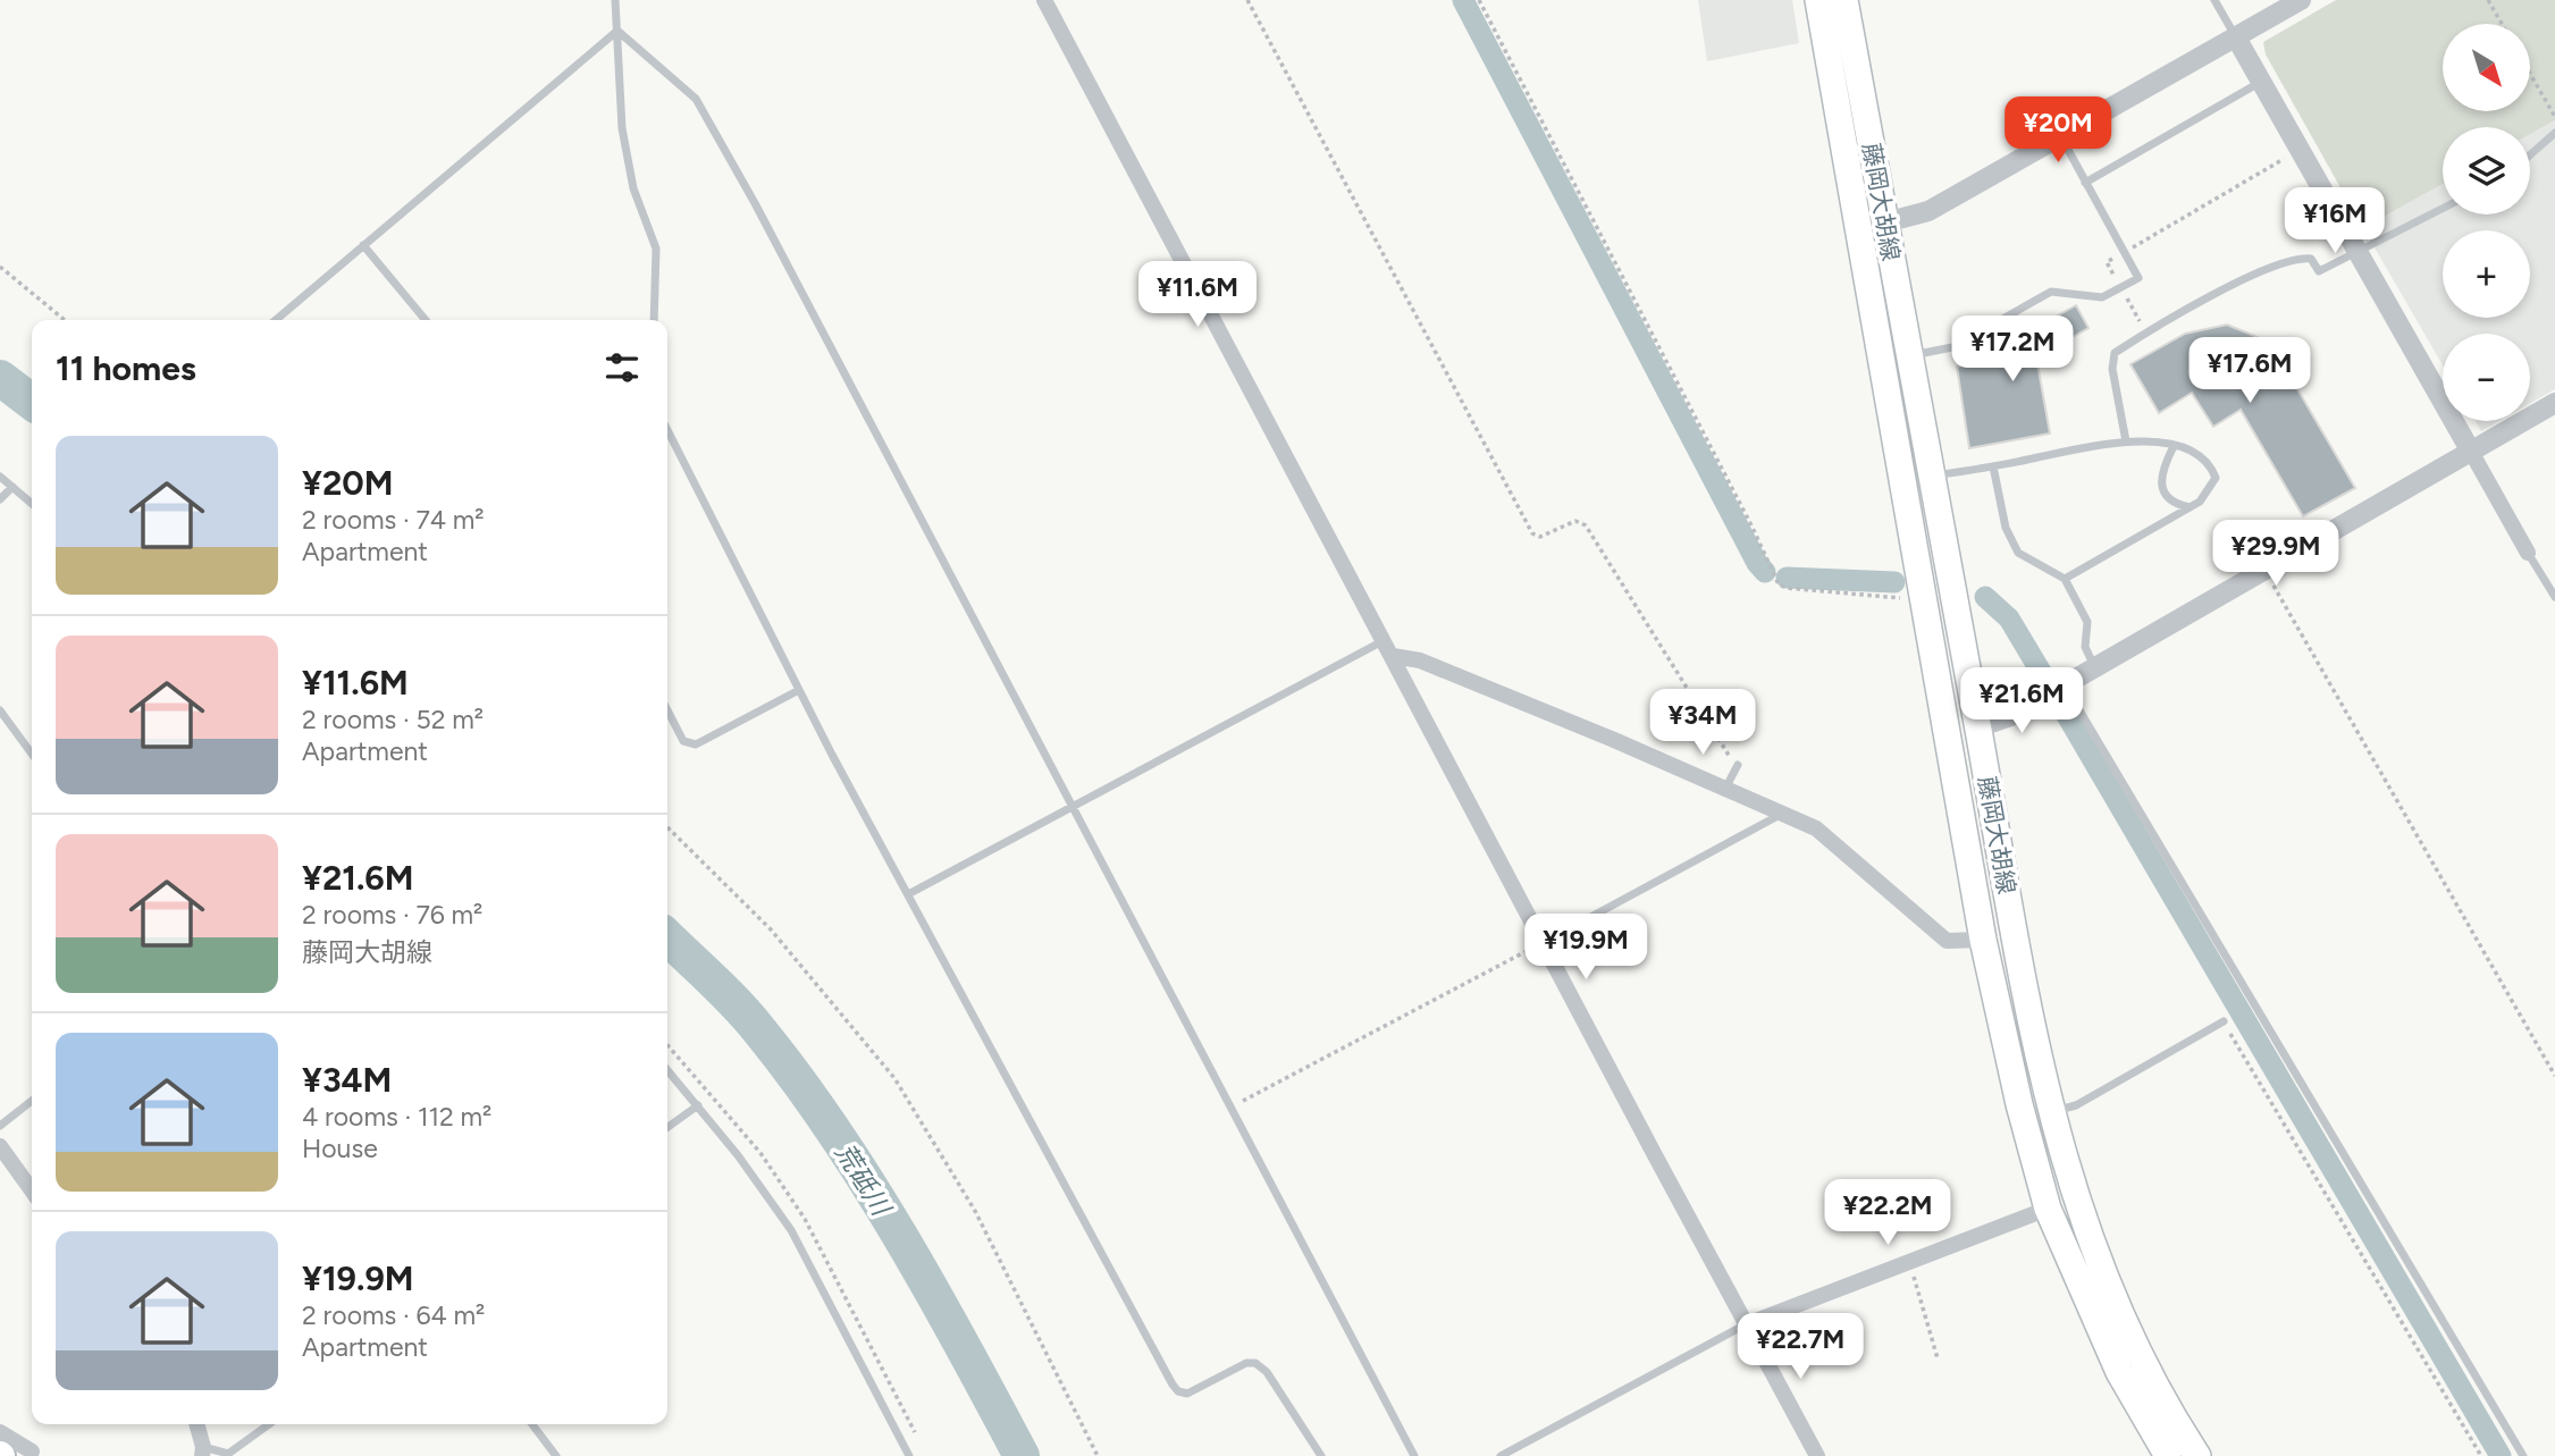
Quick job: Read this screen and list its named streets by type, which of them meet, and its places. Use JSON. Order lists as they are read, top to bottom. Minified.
{"streets":{"main road":["藤岡大胡線"]},"water":["荒砥川"],"north":"bottom right","page":{"map_buttons":["+","−"],"price":["¥20M","¥16M","¥11.6M","¥17.2M","¥17.6M","¥29.9M","¥21.6M","¥34M","¥19.9M","¥22.2M","¥22.7M"],"heading":"11 homes","list":[{"name":"¥20M","note":"2 rooms · 74 m² · Apartment"},{"name":"¥11.6M","note":"2 rooms · 52 m² · Apartment"},{"name":"¥21.6M","note":"2 rooms · 76 m² · 藤岡大胡線"},{"name":"¥34M","note":"4 rooms · 112 m² · House"},{"name":"¥19.9M","note":"2 rooms · 64 m² · Apartment"}]}}
